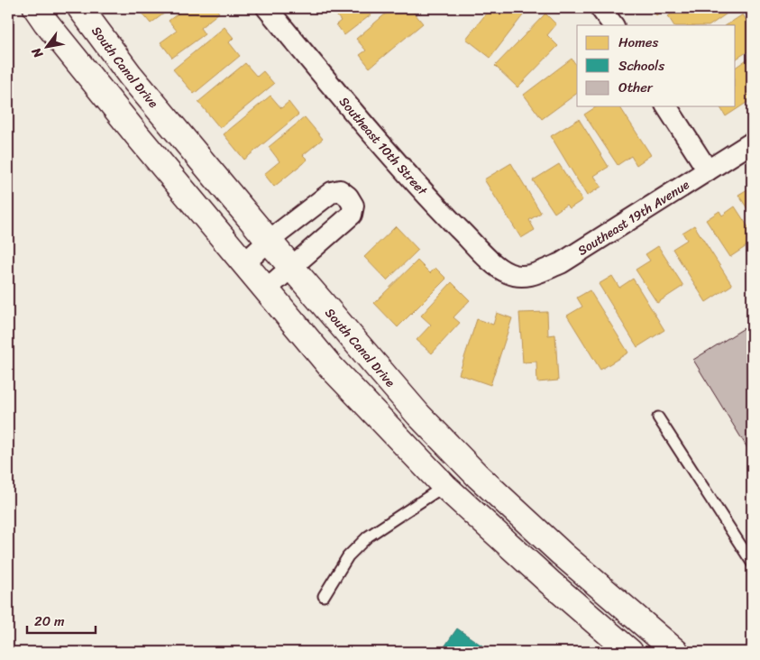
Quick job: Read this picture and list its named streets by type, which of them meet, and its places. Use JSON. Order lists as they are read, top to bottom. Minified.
{"streets":{"street":["South Canal Drive","Southeast 10th Street","Southeast 19th Avenue"]},"crossings":[["Southeast 10th Street","Southeast 19th Avenue"]],"legend":["Homes","Schools","Other"],"scale_bar":"20 m","north":"bottom left"}
